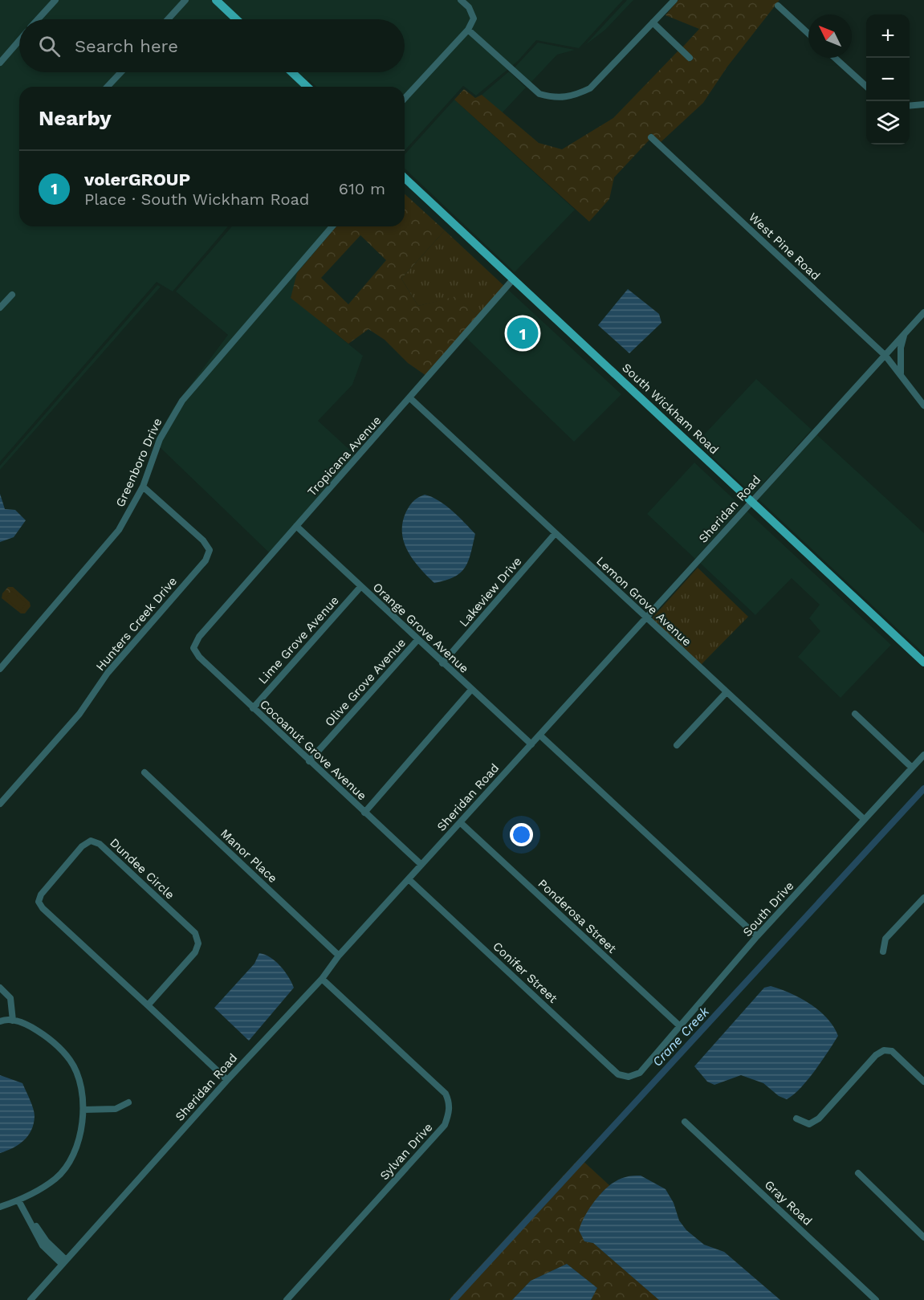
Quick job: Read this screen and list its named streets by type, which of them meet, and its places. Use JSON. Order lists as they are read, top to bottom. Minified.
{"streets":{"main road":["South Wickham Road"],"street":["West Pine Road","Tropicana Avenue","Greenboro Drive","Sheridan Road","Lakeview Drive","Lemon Grove Avenue","Hunters Creek Drive","Orange Grove Avenue","Lime Grove Avenue","Olive Grove Avenue","Cocoanut Grove Avenue","Manor Place","Dundee Circle","South Drive","Ponderosa Street","Conifer Street","Sylvan Drive","Gray Road"]},"crossings":[["West Pine Road","Sheridan Road"],["South Wickham Road","Tropicana Avenue"],["South Wickham Road","Sheridan Road"],["Tropicana Avenue","Lemon Grove Avenue"],["Tropicana Avenue","Orange Grove Avenue"],["Tropicana Avenue","Cocoanut Grove Avenue"],["Greenboro Drive","Hunters Creek Drive"],["Sheridan Road","Lemon Grove Avenue"],["Sheridan Road","Orange Grove Avenue"],["Sheridan Road","Cocoanut Grove Avenue"],["Sheridan Road","Manor Place"],["Sheridan Road","Dundee Circle"],["Sheridan Road","Ponderosa Street"],["Sheridan Road","Conifer Street"],["Sheridan Road","Sylvan Drive"],["Lakeview Drive","Lemon Grove Avenue"],["Lakeview Drive","Orange Grove Avenue"],["Lemon Grove Avenue","South Drive"],["Orange Grove Avenue","Lime Grove Avenue"],["Orange Grove Avenue","Olive Grove Avenue"],["Lime Grove Avenue","Cocoanut Grove Avenue"],["Olive Grove Avenue","Cocoanut Grove Avenue"],["South Drive","Ponderosa Street"],["South Drive","Conifer Street"]],"water":["Crane Creek"],"north":"top left","page":{"map_buttons":["+","−"],"search":"Search here","heading":"Nearby","list":[{"mark":"1","name":"volerGROUP","note":"Place · South Wickham Road","value":"610 m"}],"pins":"1"}}
